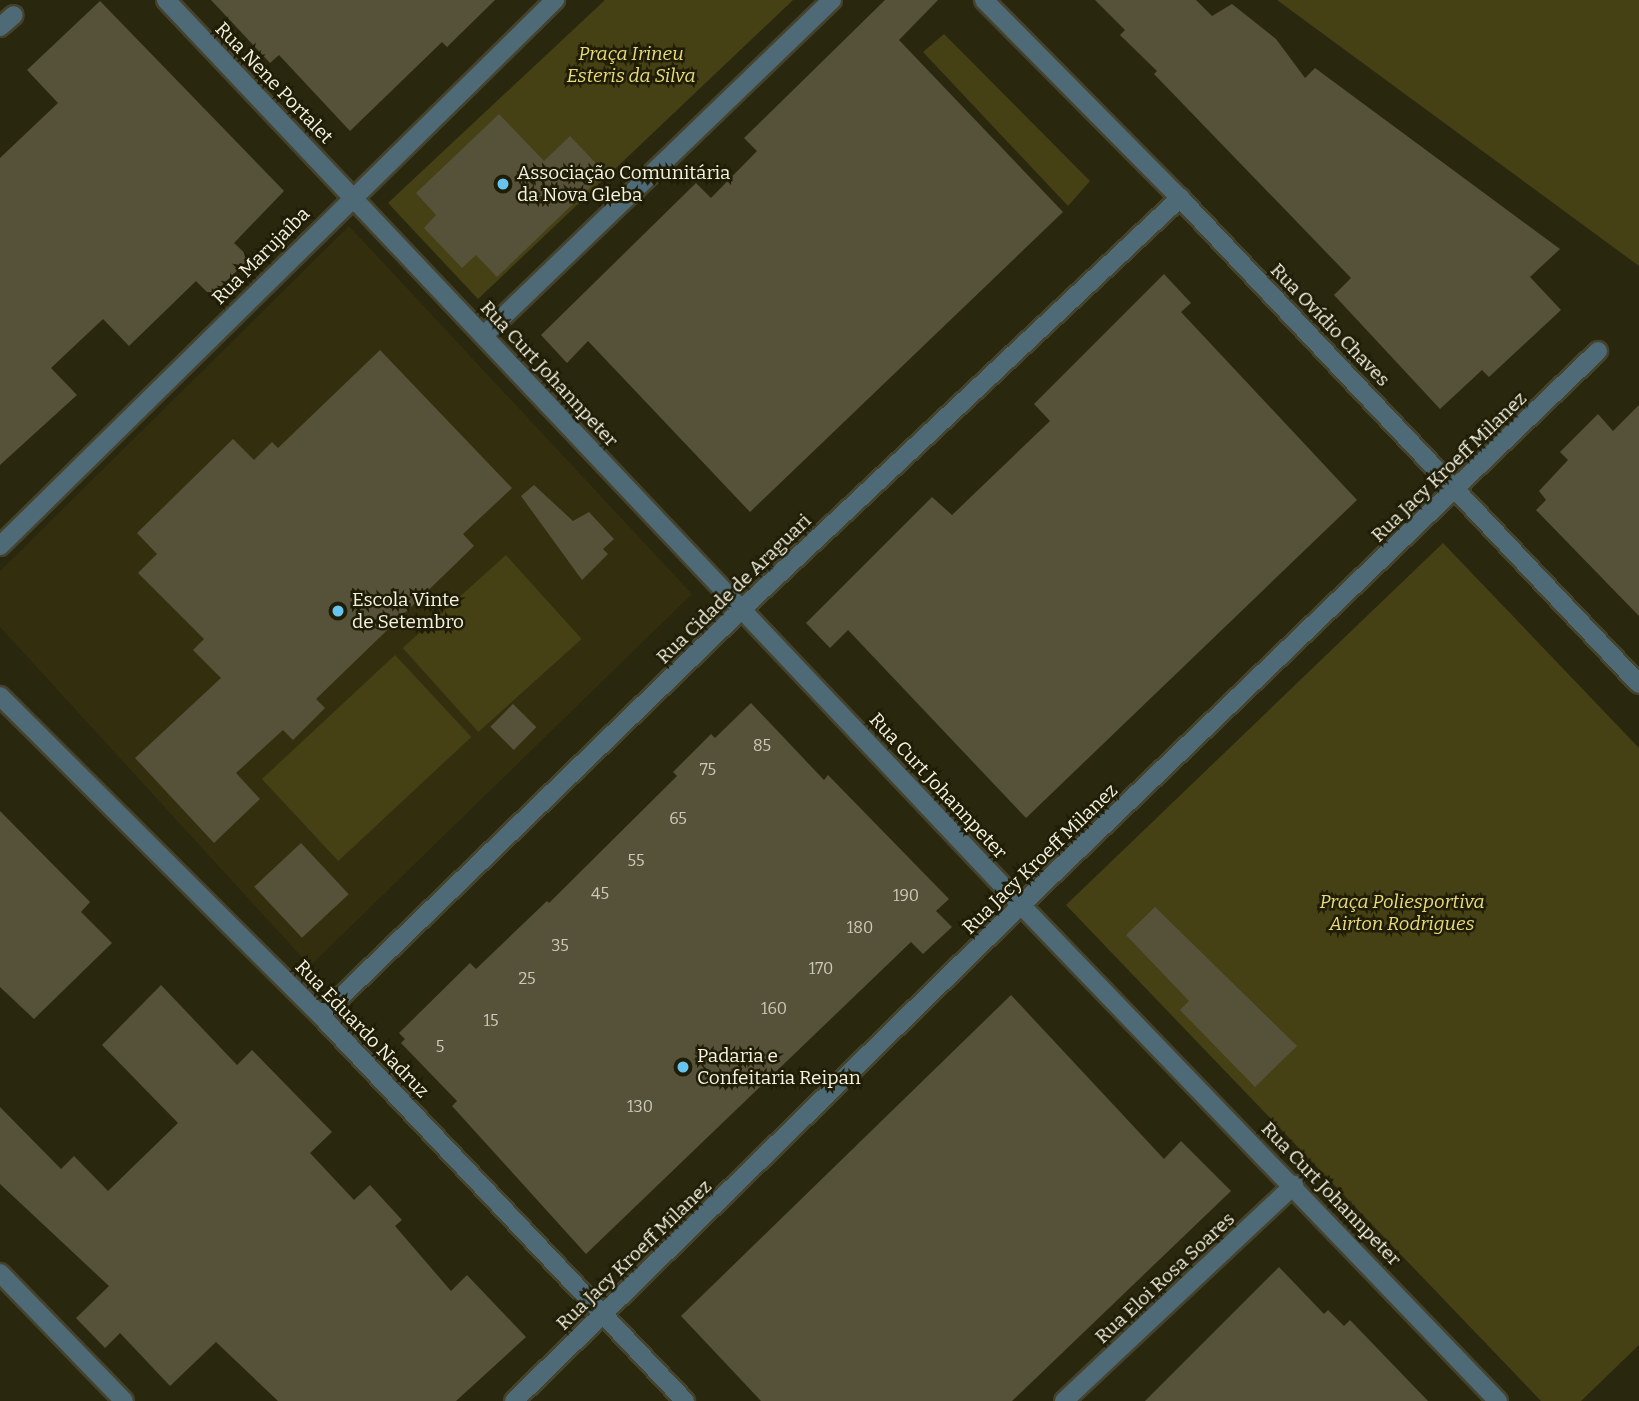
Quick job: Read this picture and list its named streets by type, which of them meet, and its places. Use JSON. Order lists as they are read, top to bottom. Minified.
{"streets":{"street":["Rua Nene Portalet","Rua Marujaíba","Rua Ovídio Chaves","Rua Curt Johannpeter","Rua Jacy Kroeff Milanez","Rua Cidade de Araguari","Rua Eduardo Nadruz","Rua Eloi Rosa Soares"]},"crossings":[["Rua Nene Portalet","Rua Marujaíba"],["Rua Nene Portalet","Rua Curt Johannpeter"],["Rua Marujaíba","Rua Curt Johannpeter"],["Rua Ovídio Chaves","Rua Jacy Kroeff Milanez"],["Rua Ovídio Chaves","Rua Cidade de Araguari"],["Rua Curt Johannpeter","Rua Jacy Kroeff Milanez"],["Rua Curt Johannpeter","Rua Cidade de Araguari"],["Rua Curt Johannpeter","Rua Eloi Rosa Soares"],["Rua Jacy Kroeff Milanez","Rua Eduardo Nadruz"],["Rua Cidade de Araguari","Rua Eduardo Nadruz"]],"parks":["Praça Irineu Esteris da Silva","Praça Poliesportiva Airton Rodrigues"],"places":["Associação Comunitária da Nova Gleba","Escola Vinte de Setembro","Padaria e Confeitaria Reipan"],"house_numbers":["85","75","65","55","45","190","180","35","170","25","160","15","5","130"]}
